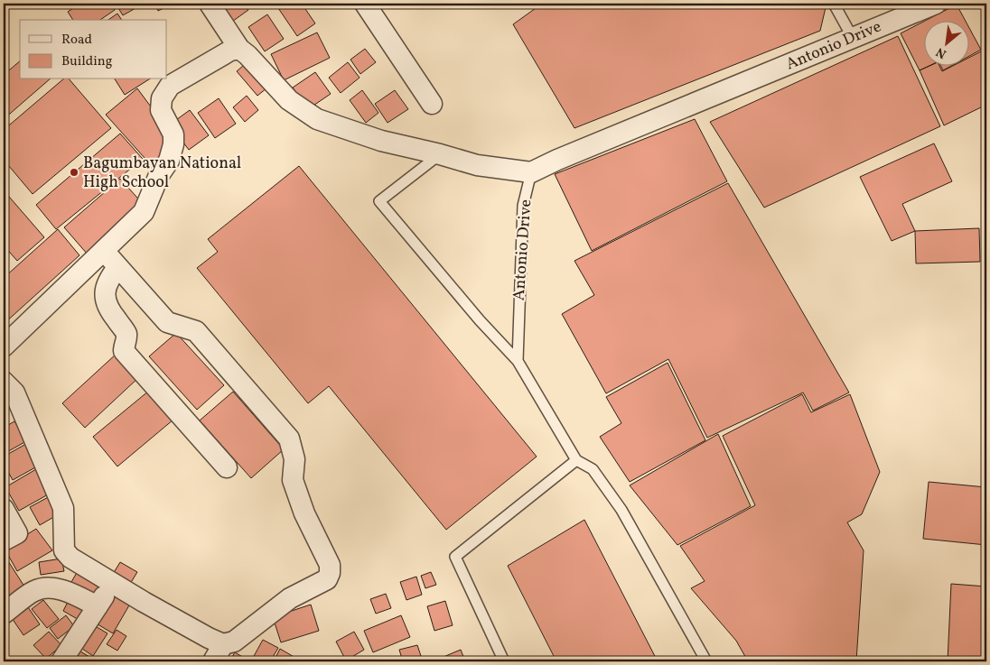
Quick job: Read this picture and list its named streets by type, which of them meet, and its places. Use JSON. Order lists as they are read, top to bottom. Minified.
{"streets":{"street":["Antonio Drive"]},"places":["Bagumbayan National High School"],"legend":["Road","Building"],"north":"bottom left"}
